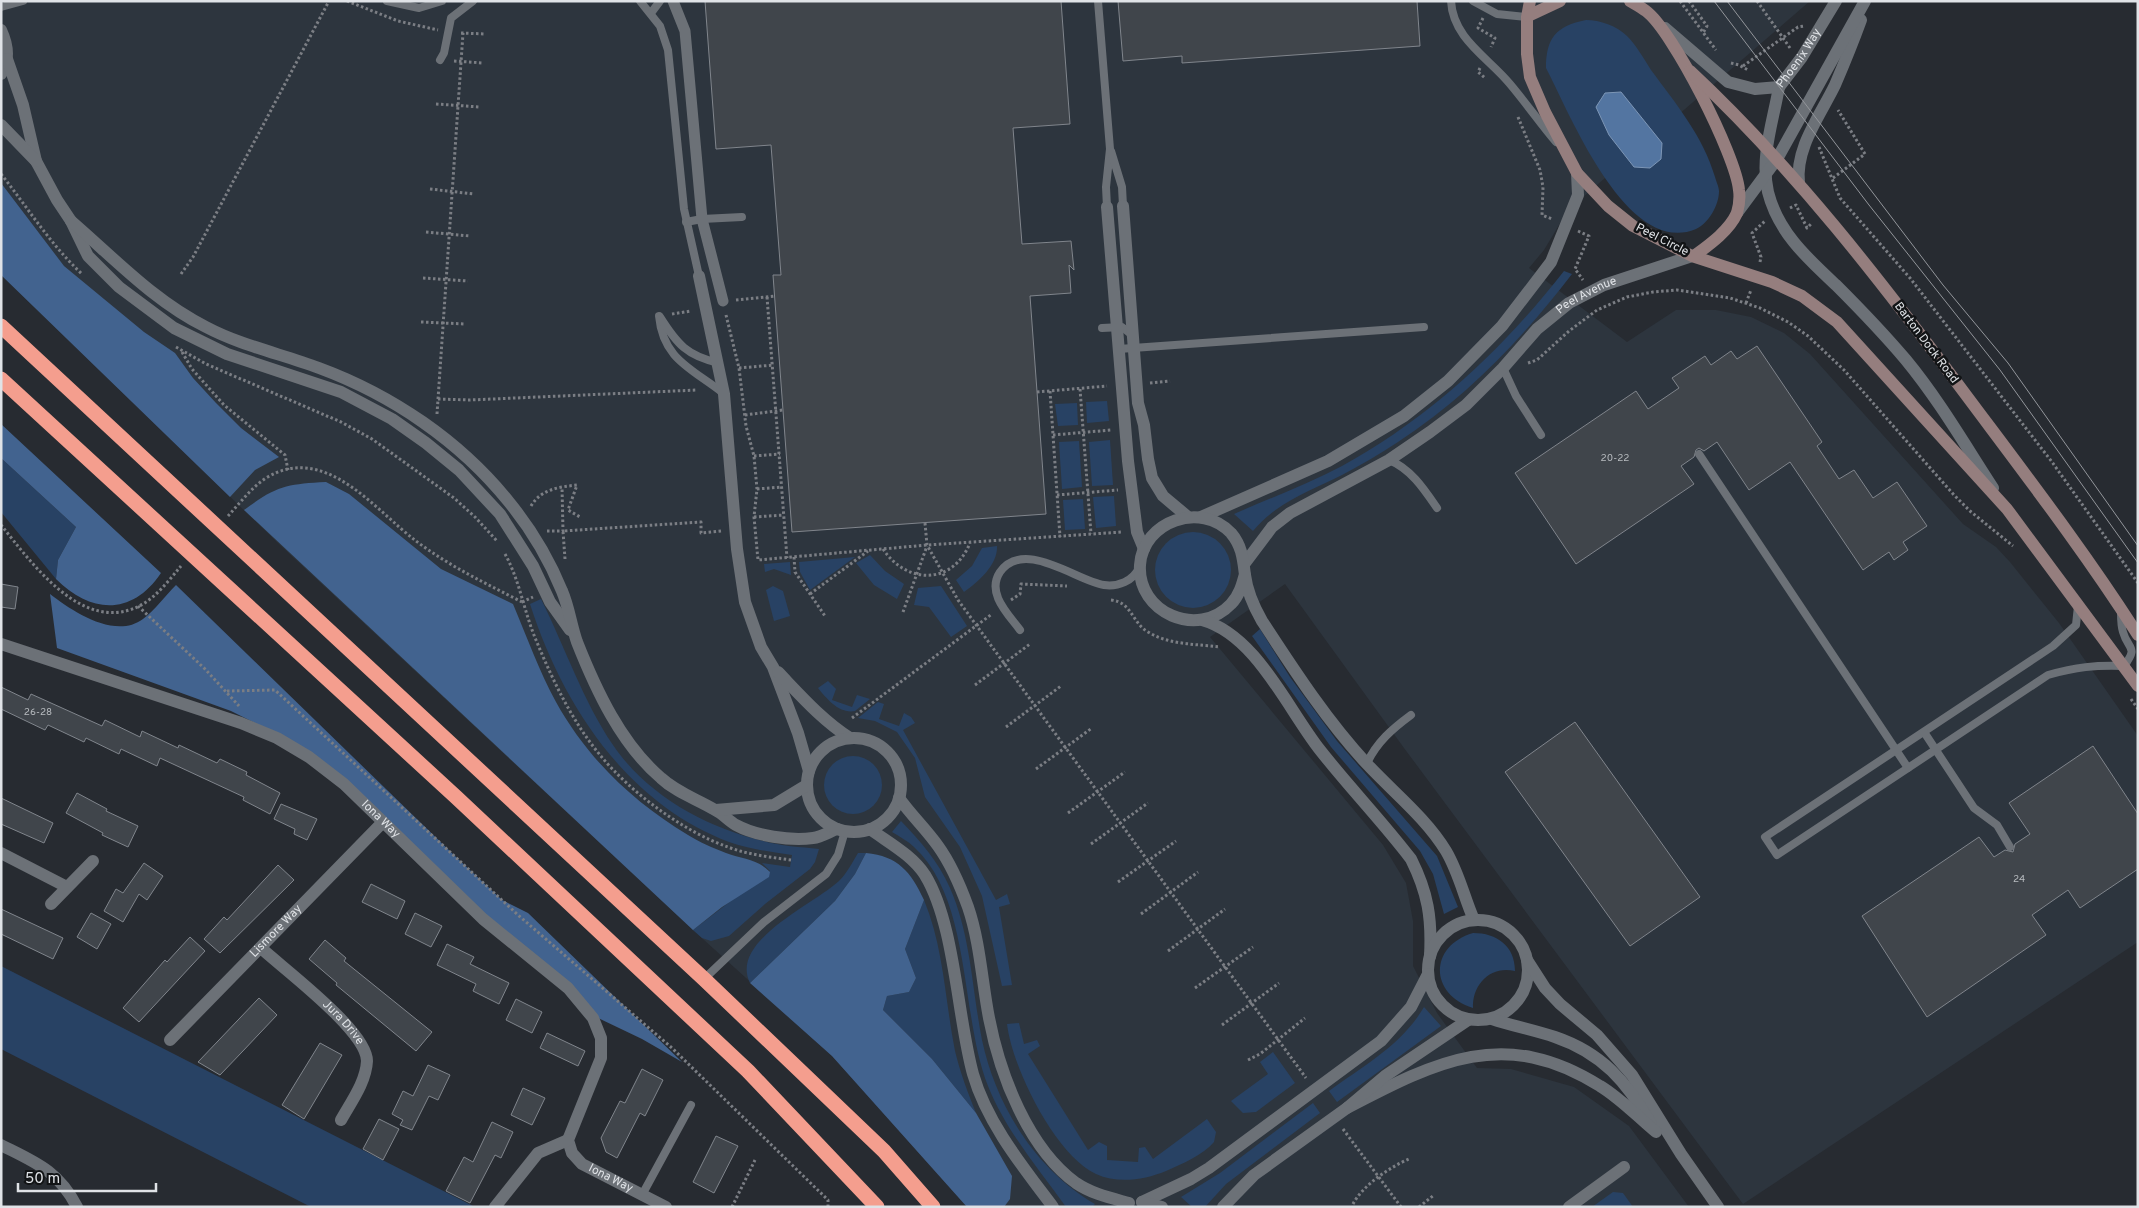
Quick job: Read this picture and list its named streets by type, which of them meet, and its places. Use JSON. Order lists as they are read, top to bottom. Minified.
{"streets":{"main road":["Peel Circle","Barton Dock Road"],"street":["Phoenix Way","Peel Avenue","Iona Way","Lismore Way","Jura Drive"]},"crossings":[["Peel Circle","Peel Avenue"],["Iona Way","Lismore Way"],["Lismore Way","Jura Drive"]],"house_numbers":["20-22","26-28","24"],"scale_bar":"50 m"}
